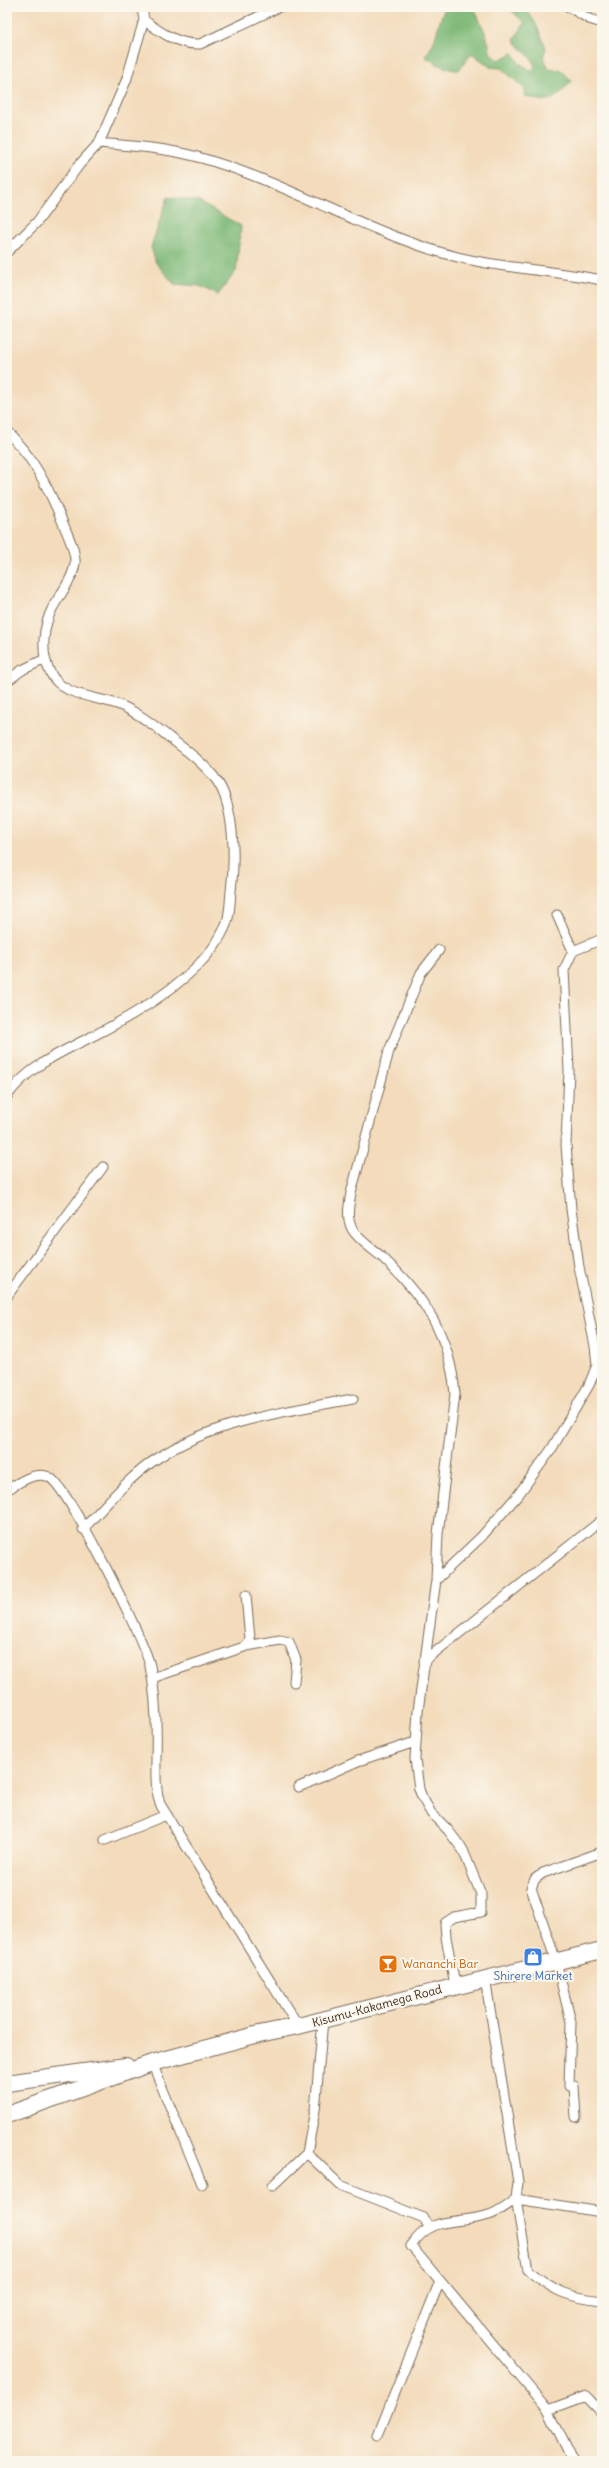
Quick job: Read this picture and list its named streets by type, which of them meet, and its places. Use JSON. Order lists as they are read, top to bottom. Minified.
{"streets":{"highway":["Kisumu-Kakamega Road"]},"places":{"shop":["Shirere Market"],"bar":["Wananchi Bar"]}}
